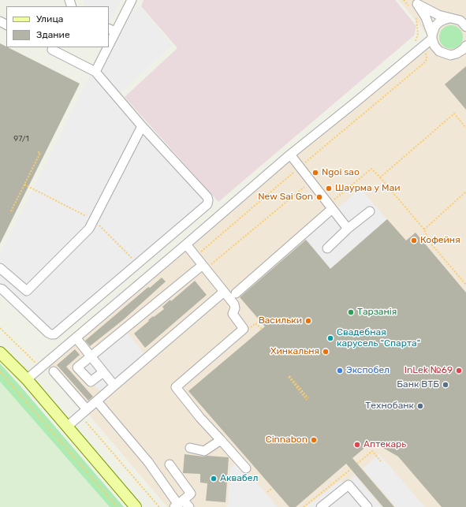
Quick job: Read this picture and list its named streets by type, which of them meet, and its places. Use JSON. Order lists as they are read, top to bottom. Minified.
{"places":["Ngoi sao","Шаурма у Маи","New Sai Gon","Кофейня","Тарзанія","Васильки","Свадебная карусель \"Спарта\"","Хинкальня","Экспобел","InLek №69","Банк ВТБ","Технобанк","Cinnabon","Аптекарь","Аквабел"],"house_numbers":["97/1"],"legend":["Улица","Здание"]}
